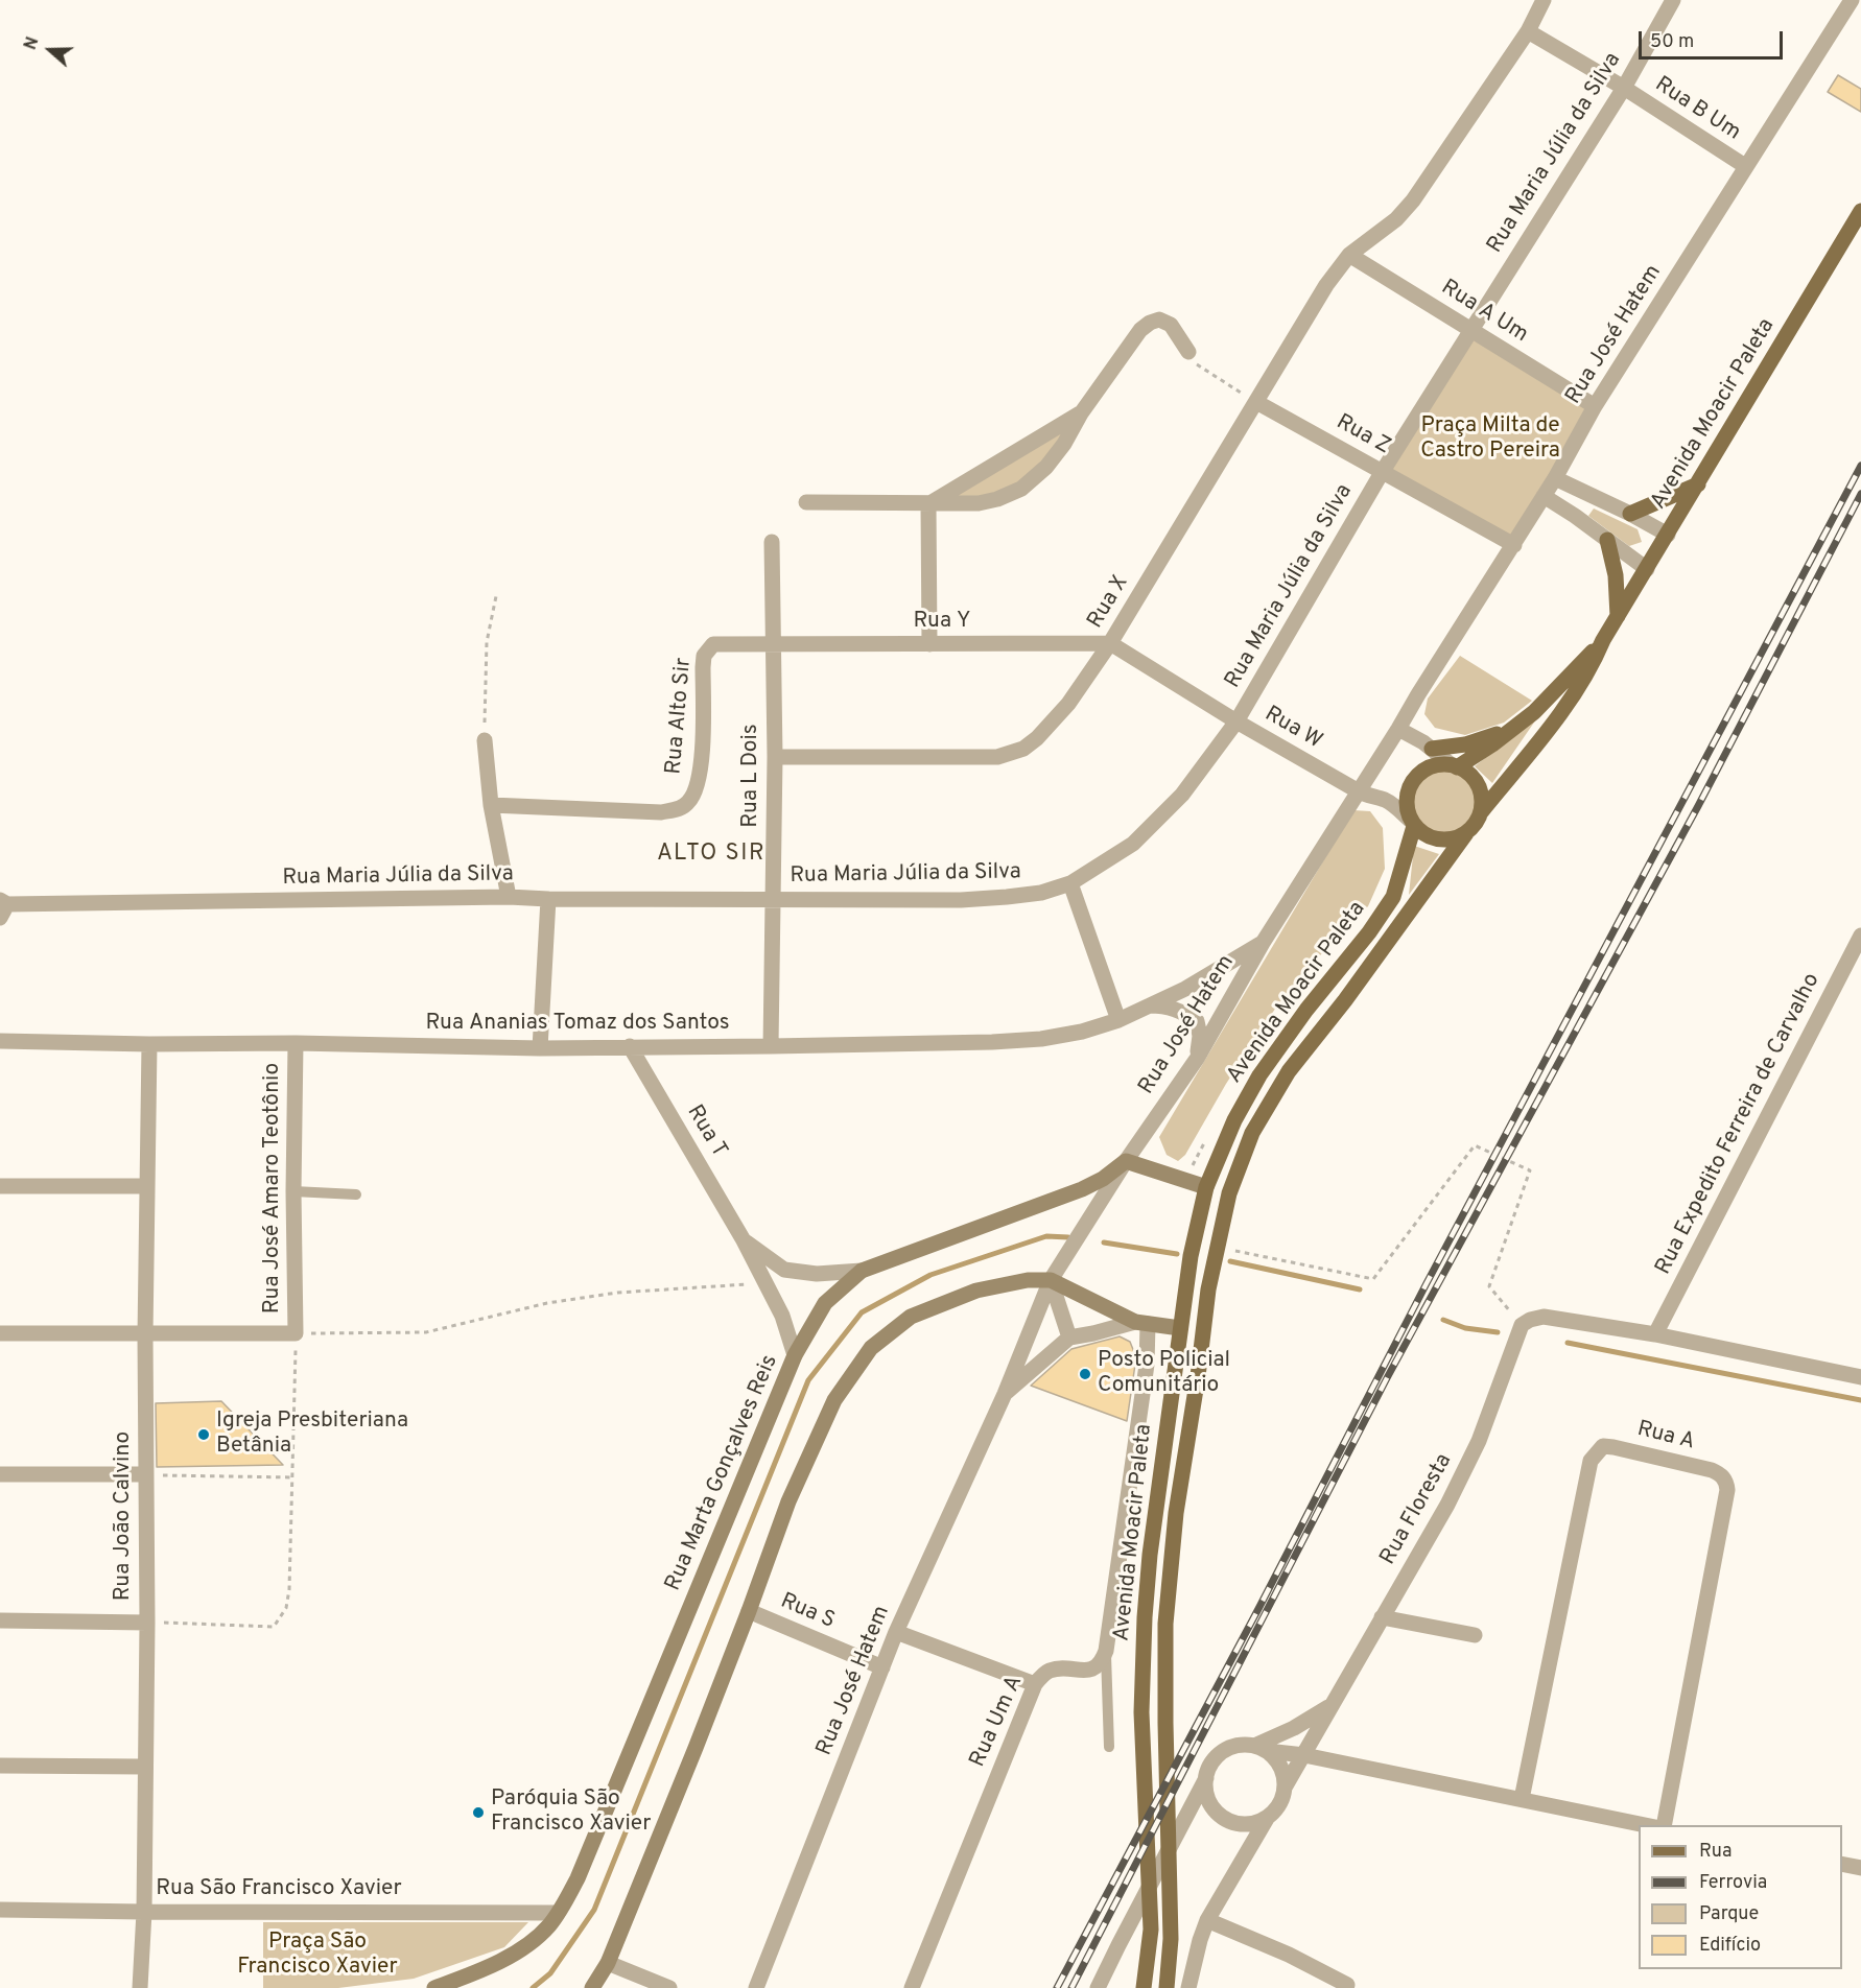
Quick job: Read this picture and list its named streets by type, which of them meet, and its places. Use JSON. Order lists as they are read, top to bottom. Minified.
{"streets":{"main road":["Avenida Moacir Paleta"],"street":["Rua B Um","Rua Maria Júlia da Silva","Rua A Um","Rua José Hatem","Rua Z","Rua X","Rua Y","Rua Alto Sir","Rua W","Rua L Dois","Rua Ananias Tomaz dos Santos","Rua Expedito Ferreira de Carvalho","Rua T","Rua José Amaro Teotônio","Rua A","Rua Marta Gonçalves Reis","Rua Floresta","Rua João Calvino","Rua S","Rua Um A","Rua São Francisco Xavier"]},"crossings":[["Rua B Um","Rua Maria Júlia da Silva"],["Rua B Um","Rua José Hatem"],["Rua B Um","Rua X"],["Rua Maria Júlia da Silva","Rua A Um"],["Rua Maria Júlia da Silva","Rua Z"],["Rua Maria Júlia da Silva","Rua W"],["Rua Maria Júlia da Silva","Rua L Dois"],["Rua A Um","Rua José Hatem"],["Rua A Um","Rua X"],["Rua José Hatem","Rua Z"],["Rua José Hatem","Rua W"],["Rua José Hatem","Rua Ananias Tomaz dos Santos"],["Rua José Hatem","Rua Marta Gonçalves Reis"],["Rua José Hatem","Rua S"],["Rua Z","Rua X"],["Rua X","Rua Y"],["Rua X","Rua W"],["Rua X","Rua L Dois"],["Rua Y","Rua Alto Sir"],["Rua Y","Rua W"],["Rua Y","Rua L Dois"],["Rua Alto Sir","Rua L Dois"],["Rua L Dois","Rua Ananias Tomaz dos Santos"],["Rua Ananias Tomaz dos Santos","Rua T"],["Rua Ananias Tomaz dos Santos","Rua José Amaro Teotônio"],["Rua Ananias Tomaz dos Santos","Rua João Calvino"],["Rua T","Rua Marta Gonçalves Reis"],["Rua Marta Gonçalves Reis","Rua São Francisco Xavier"],["Rua João Calvino","Rua São Francisco Xavier"]],"districts":["ALTO SIR"],"parks":["Praça Milta de Castro Pereira","Praça São Francisco Xavier"],"places":["Posto Policial Comunitário","Igreja Presbiteriana Betânia","Paróquia São Francisco Xavier"],"legend":["Rua","Ferrovia","Parque","Edifício"],"scale_bar":"50 m","north":"left"}
